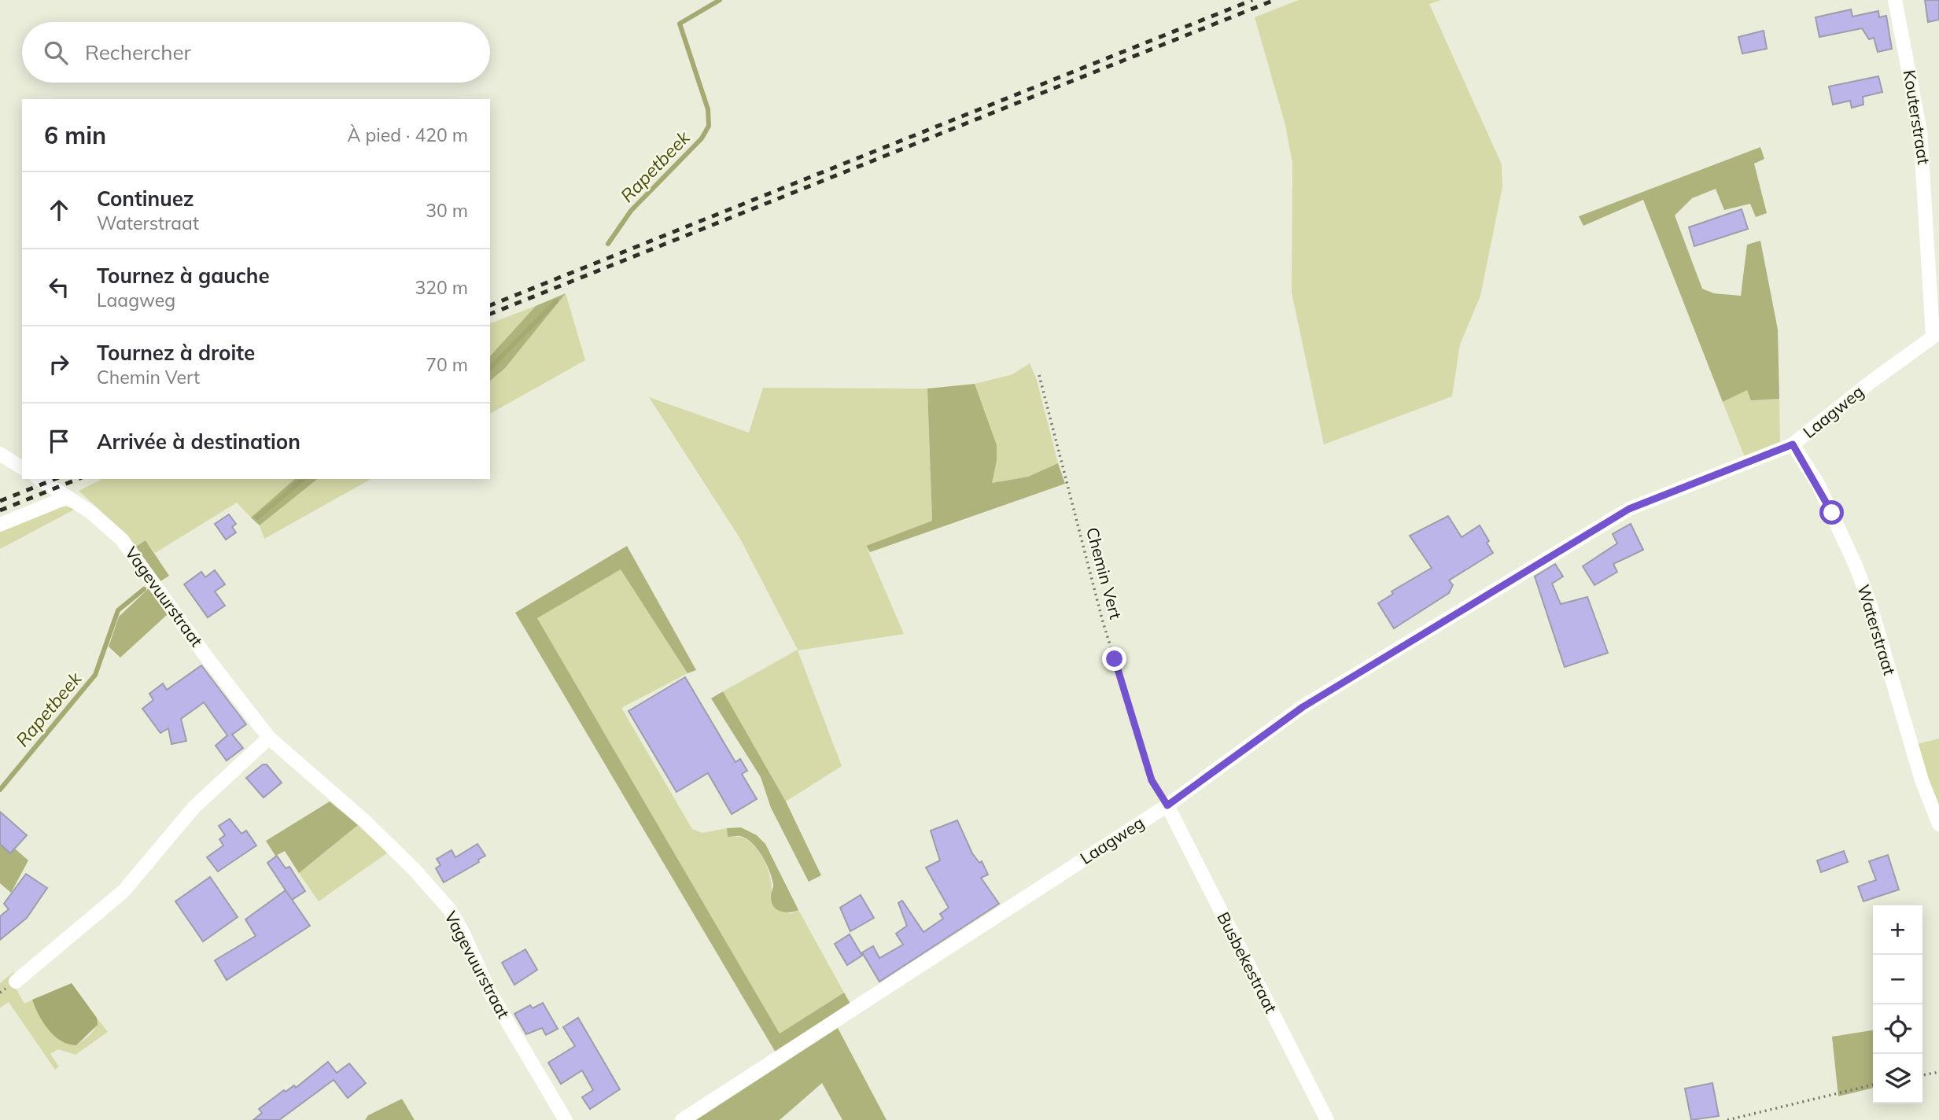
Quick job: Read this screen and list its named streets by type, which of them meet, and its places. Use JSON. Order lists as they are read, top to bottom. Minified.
{"streets":{"street":["Kouterstraat","Laagweg","Vagevuurstraat","Waterstraat","Busbekestraat"],"path":["Chemin Vert"]},"crossings":[["Kouterstraat","Laagweg"],["Laagweg","Chemin Vert"],["Laagweg","Waterstraat"],["Laagweg","Busbekestraat"],["Chemin Vert","Busbekestraat"]],"water":["Rapetbeek"],"page":{"search":"Rechercher","heading":["6 min","À pied · 420 m"],"list":[["Continuez","Waterstraat","30 m"],["Tournez à gauche","Laagweg","320 m"],["Tournez à droite","Chemin Vert","70 m"],"Arrivée à destination"],"map_buttons":["+","−"]}}
